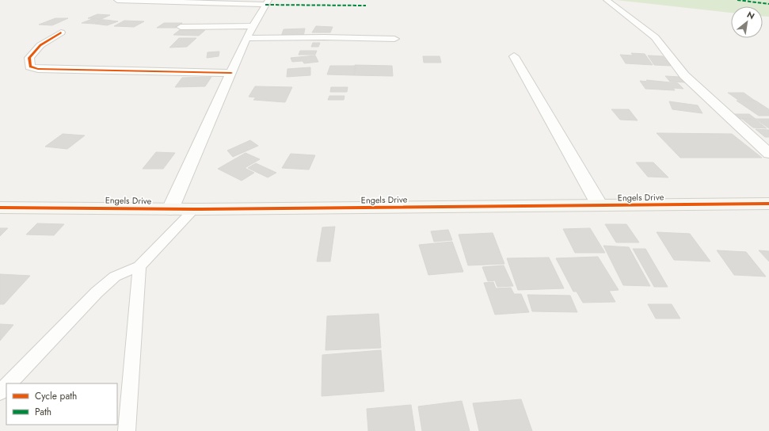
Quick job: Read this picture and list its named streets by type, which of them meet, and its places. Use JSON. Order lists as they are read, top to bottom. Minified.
{"streets":{"street":["Engels Drive"]},"legend":["Cycle path","Path"],"north":"top right"}
